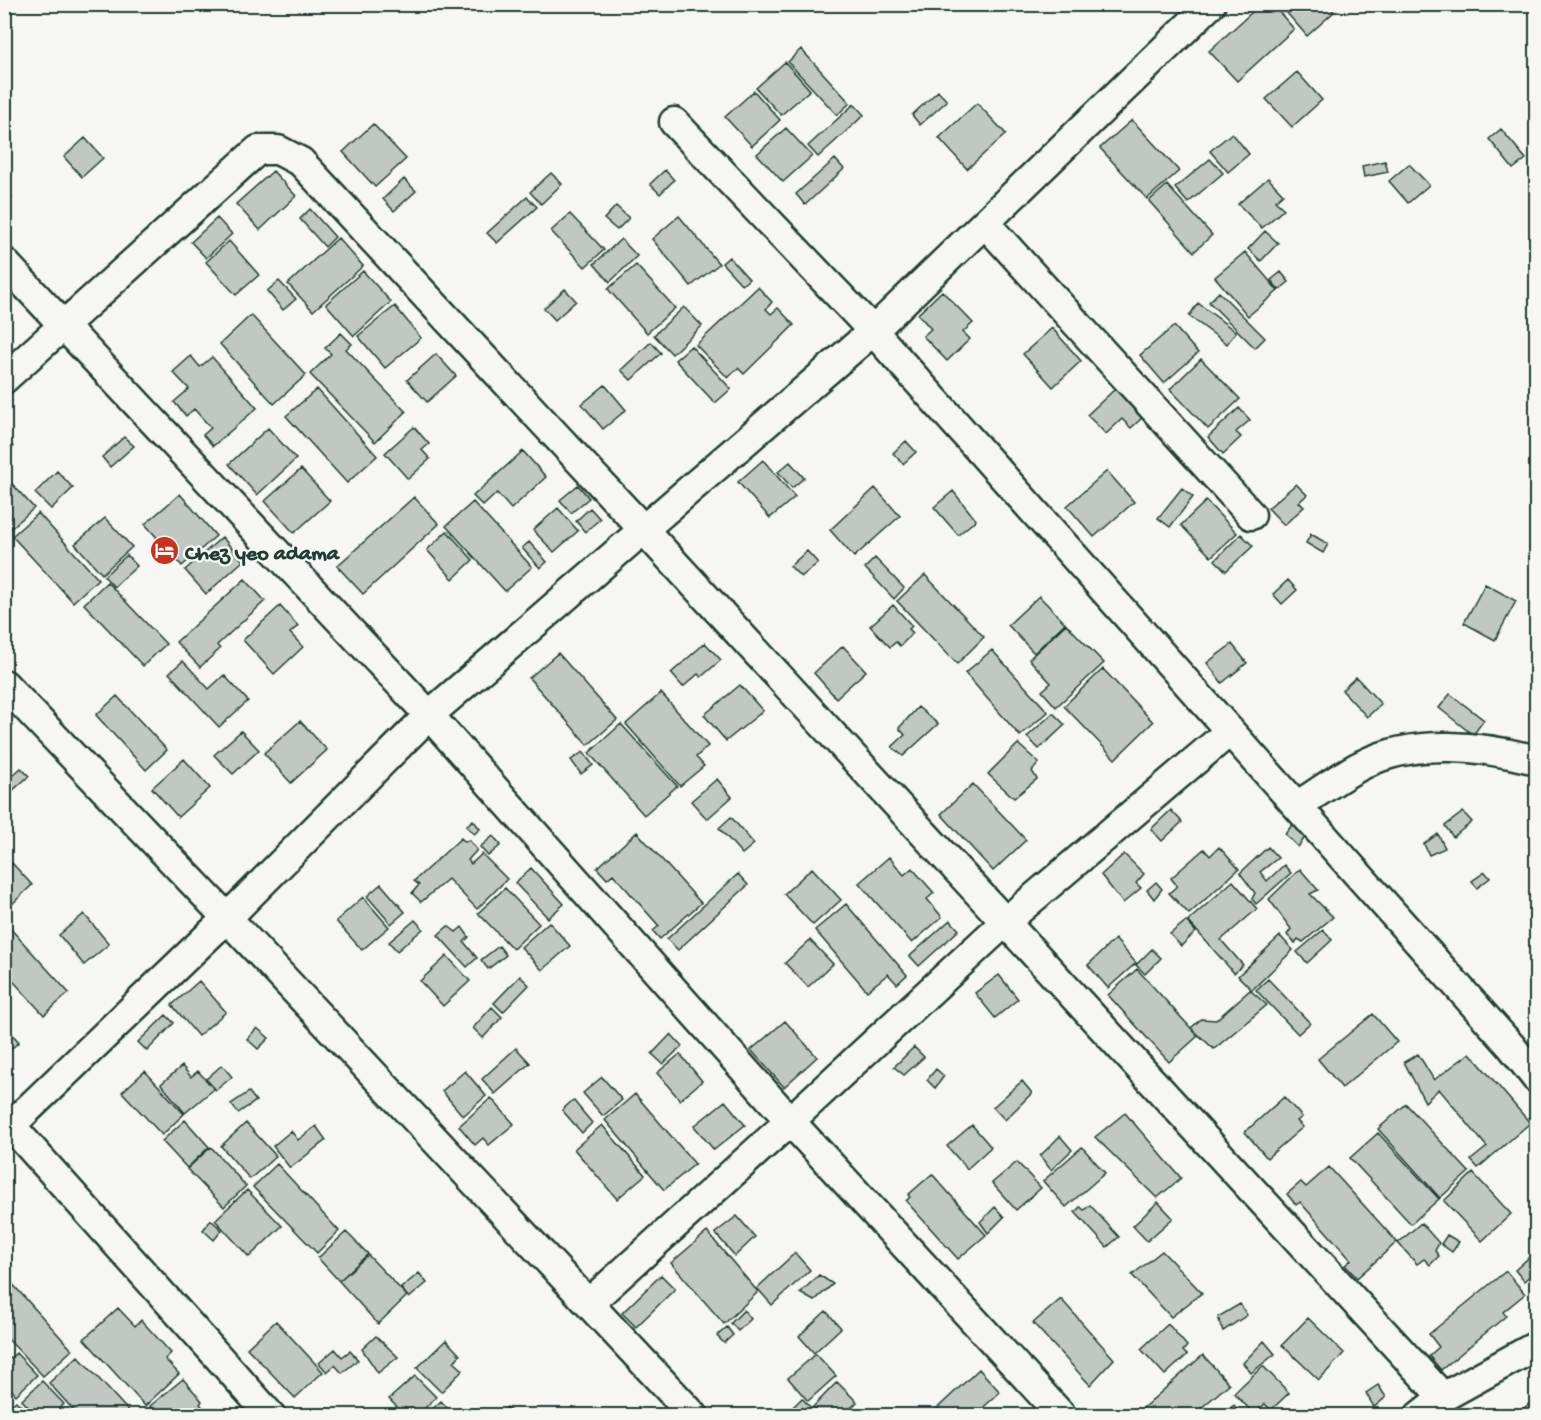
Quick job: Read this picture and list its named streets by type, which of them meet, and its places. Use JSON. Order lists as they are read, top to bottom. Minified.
{"places":{"hotel":["Chez yeo adama"]}}
